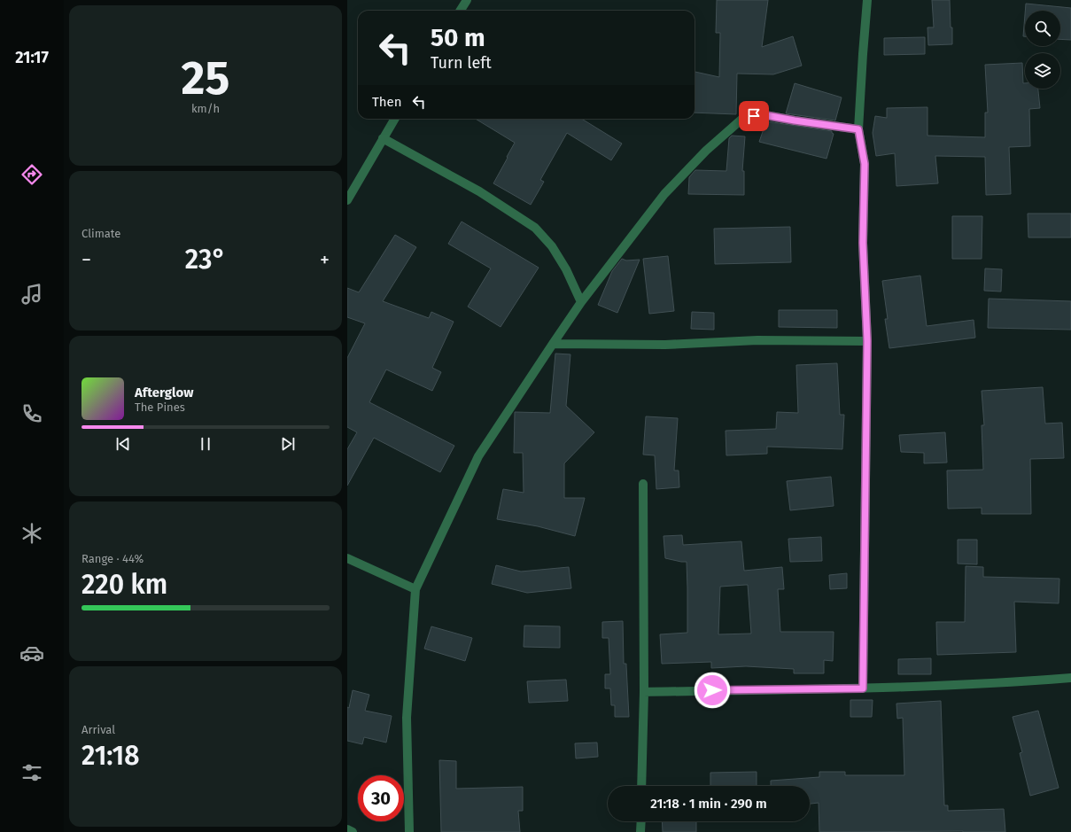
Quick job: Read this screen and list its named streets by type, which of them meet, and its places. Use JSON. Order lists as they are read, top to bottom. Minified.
{"page":{"tabs":"21:17","tile":[["25","km/h"],"Climate",["Range · 44%","220 km"],["Arrival","21:18"]],"turn":["50 m","Turn left"],"then":"Then","heat":["−","23°","+"],"song":["Afterglow","The Pines"],"limit":"30","trip":"21:18 · 1 min · 290 m"}}
